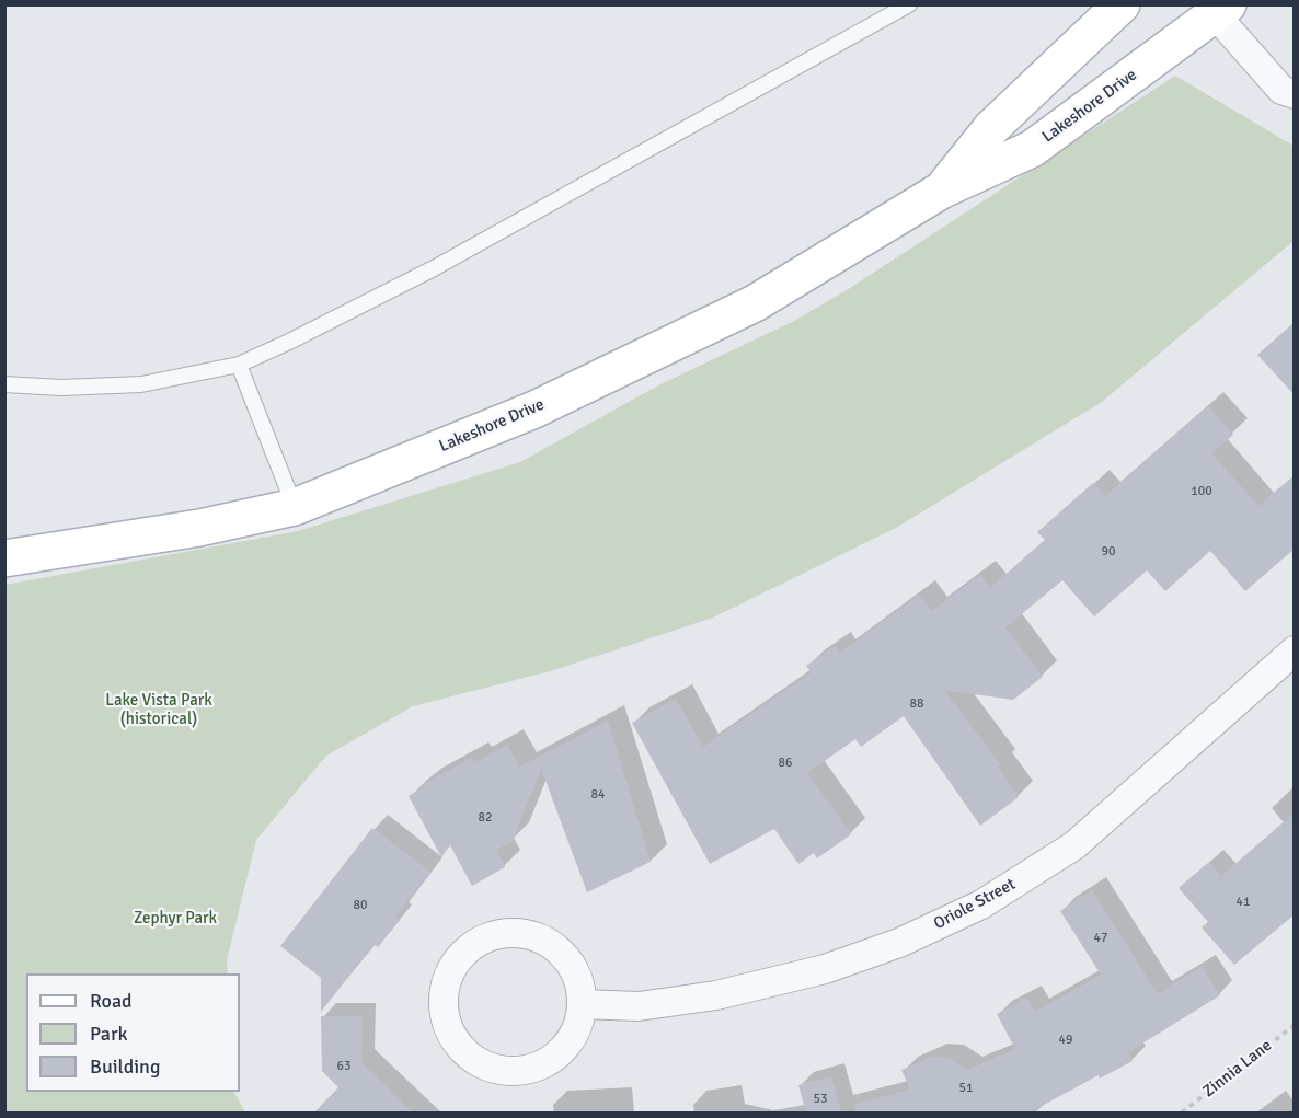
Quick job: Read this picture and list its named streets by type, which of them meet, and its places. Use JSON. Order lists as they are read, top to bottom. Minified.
{"streets":{"street":["Lakeshore Drive","Oriole Street"],"path":["Zinnia Lane"]},"parks":["Lake Vista Park (historical)","Zephyr Park"],"house_numbers":["100","90","88","86","84","82","41","80","47","49","63","51","53"],"legend":["Road","Park","Building"]}
